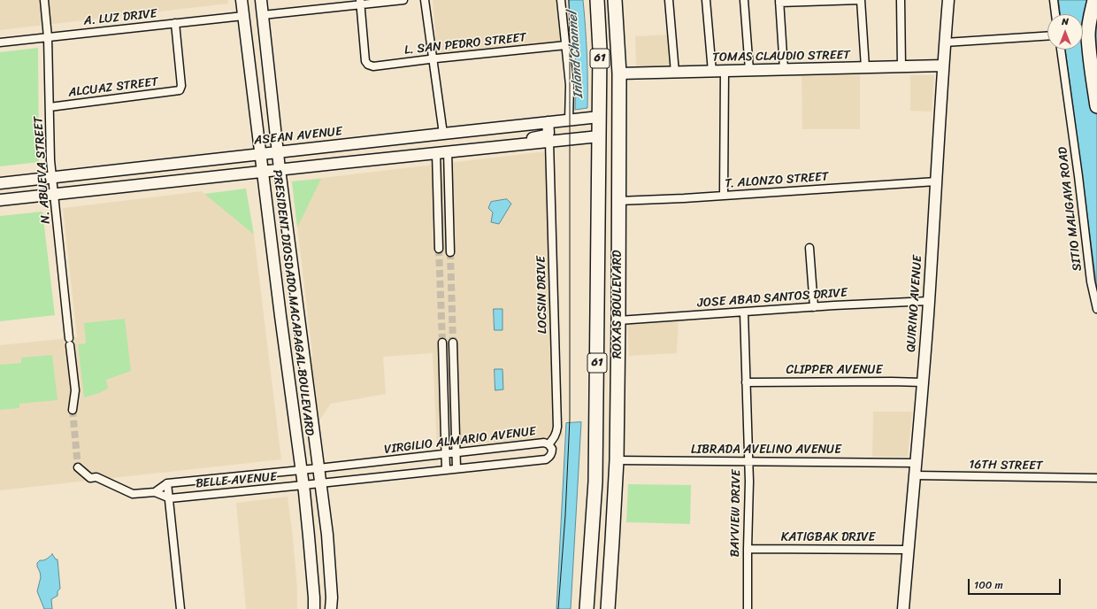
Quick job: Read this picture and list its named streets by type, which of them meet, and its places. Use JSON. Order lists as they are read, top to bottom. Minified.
{"streets":{"highway":["61","ROXAS BOULEVARD"],"main road":["TOMAS CLAUDIO STREET","ASEAN AVENUE","PRESIDENT DIOSDADO MACAPAGAL BOULEVARD","QUIRINO AVENUE"],"street":["A. LUZ DRIVE","L. SAN PEDRO STREET","ALCUAZ STREET","N. ABUEVA STREET","T. ALONZO STREET","SITIO MALIGAYA ROAD","LOCSIN DRIVE","JOSE ABAD SANTOS DRIVE","CLIPPER AVENUE","VIRGILIO ALMARIO AVENUE","LIBRADA AVELINO AVENUE","16TH STREET","BELLE AVENUE","BAYVIEW DRIVE","KATIGBAK DRIVE"]},"crossings":[["A. LUZ DRIVE","ALCUAZ STREET"],["A. LUZ DRIVE","N. ABUEVA STREET"],["A. LUZ DRIVE","PRESIDENT DIOSDADO MACAPAGAL BOULEVARD"],["TOMAS CLAUDIO STREET","QUIRINO AVENUE"],["TOMAS CLAUDIO STREET","ROXAS BOULEVARD"],["ALCUAZ STREET","N. ABUEVA STREET"],["ASEAN AVENUE","N. ABUEVA STREET"],["ASEAN AVENUE","PRESIDENT DIOSDADO MACAPAGAL BOULEVARD"],["ASEAN AVENUE","ROXAS BOULEVARD"],["T. ALONZO STREET","QUIRINO AVENUE"],["T. ALONZO STREET","ROXAS BOULEVARD"],["LOCSIN DRIVE","VIRGILIO ALMARIO AVENUE"],["JOSE ABAD SANTOS DRIVE","QUIRINO AVENUE"],["JOSE ABAD SANTOS DRIVE","ROXAS BOULEVARD"],["JOSE ABAD SANTOS DRIVE","BAYVIEW DRIVE"],["PRESIDENT DIOSDADO MACAPAGAL BOULEVARD","VIRGILIO ALMARIO AVENUE"],["PRESIDENT DIOSDADO MACAPAGAL BOULEVARD","BELLE AVENUE"],["QUIRINO AVENUE","CLIPPER AVENUE"],["QUIRINO AVENUE","LIBRADA AVELINO AVENUE"],["QUIRINO AVENUE","16TH STREET"],["QUIRINO AVENUE","KATIGBAK DRIVE"],["ROXAS BOULEVARD","LIBRADA AVELINO AVENUE"],["CLIPPER AVENUE","BAYVIEW DRIVE"],["VIRGILIO ALMARIO AVENUE","BELLE AVENUE"],["LIBRADA AVELINO AVENUE","BAYVIEW DRIVE"],["BAYVIEW DRIVE","KATIGBAK DRIVE"]],"water":["Inland Channel"],"scale_bar":"100 m","north":"top"}
